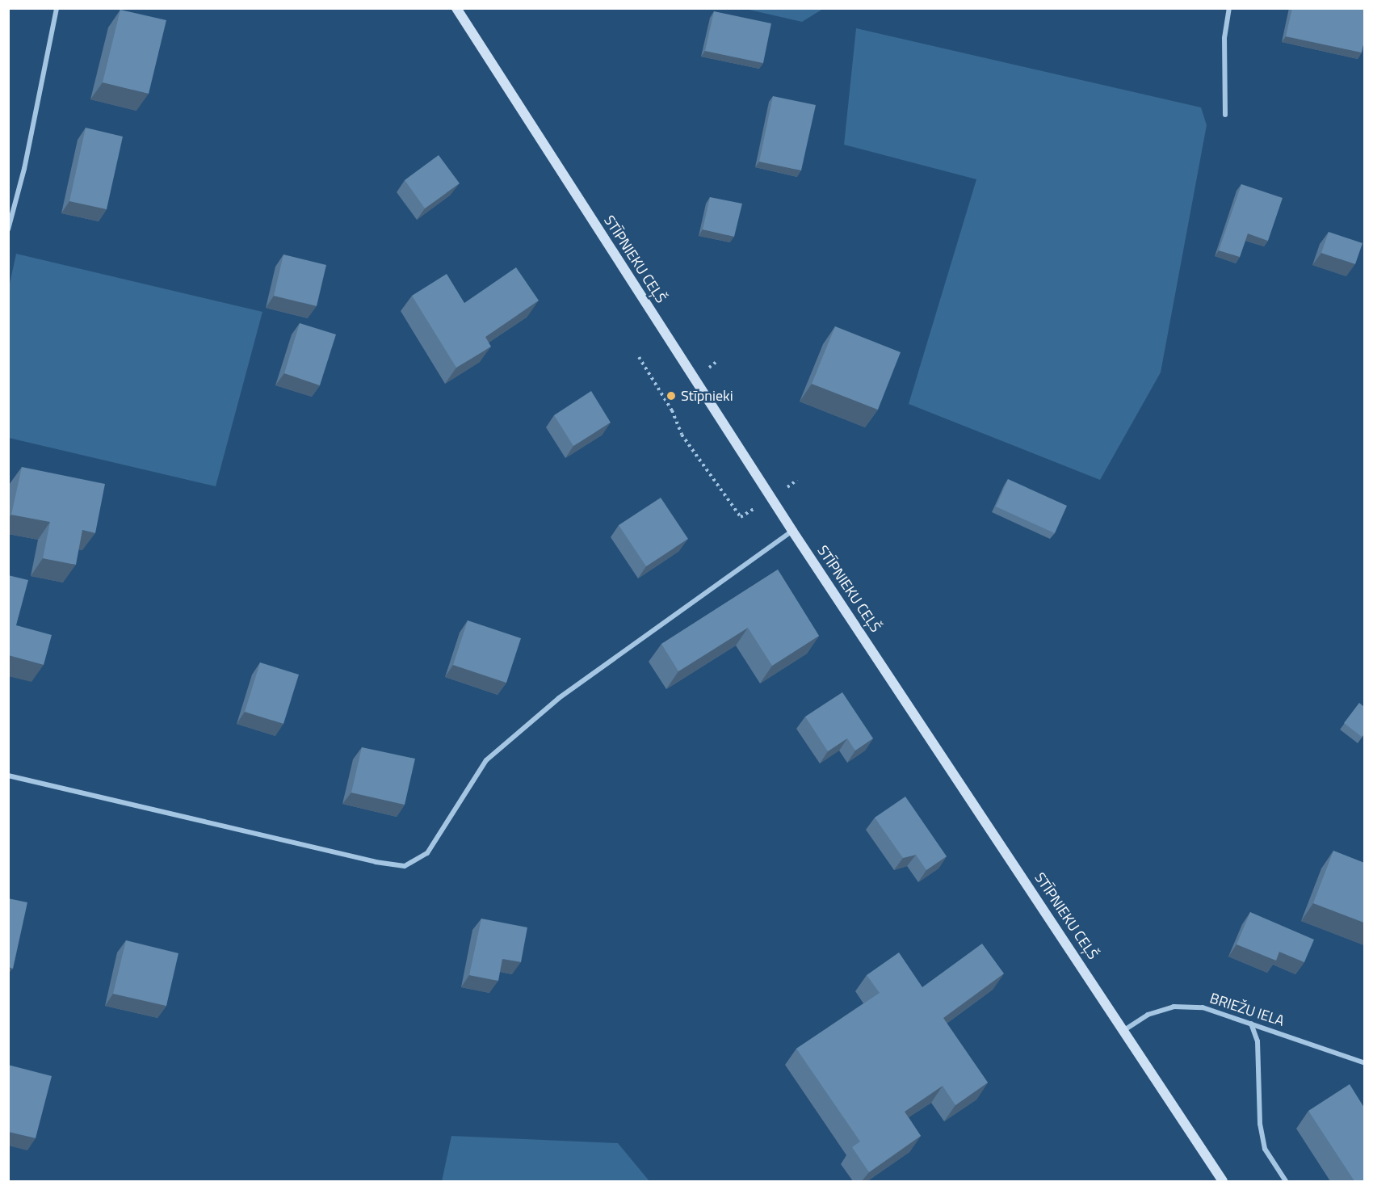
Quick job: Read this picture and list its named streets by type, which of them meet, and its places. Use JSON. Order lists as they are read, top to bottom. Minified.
{"streets":{"main road":["STĪPNIEKU CEĻŠ"],"street":["BRIEŽU IELA"]},"crossings":[["STĪPNIEKU CEĻŠ","BRIEŽU IELA"]],"places":["Stīpnieki"]}
